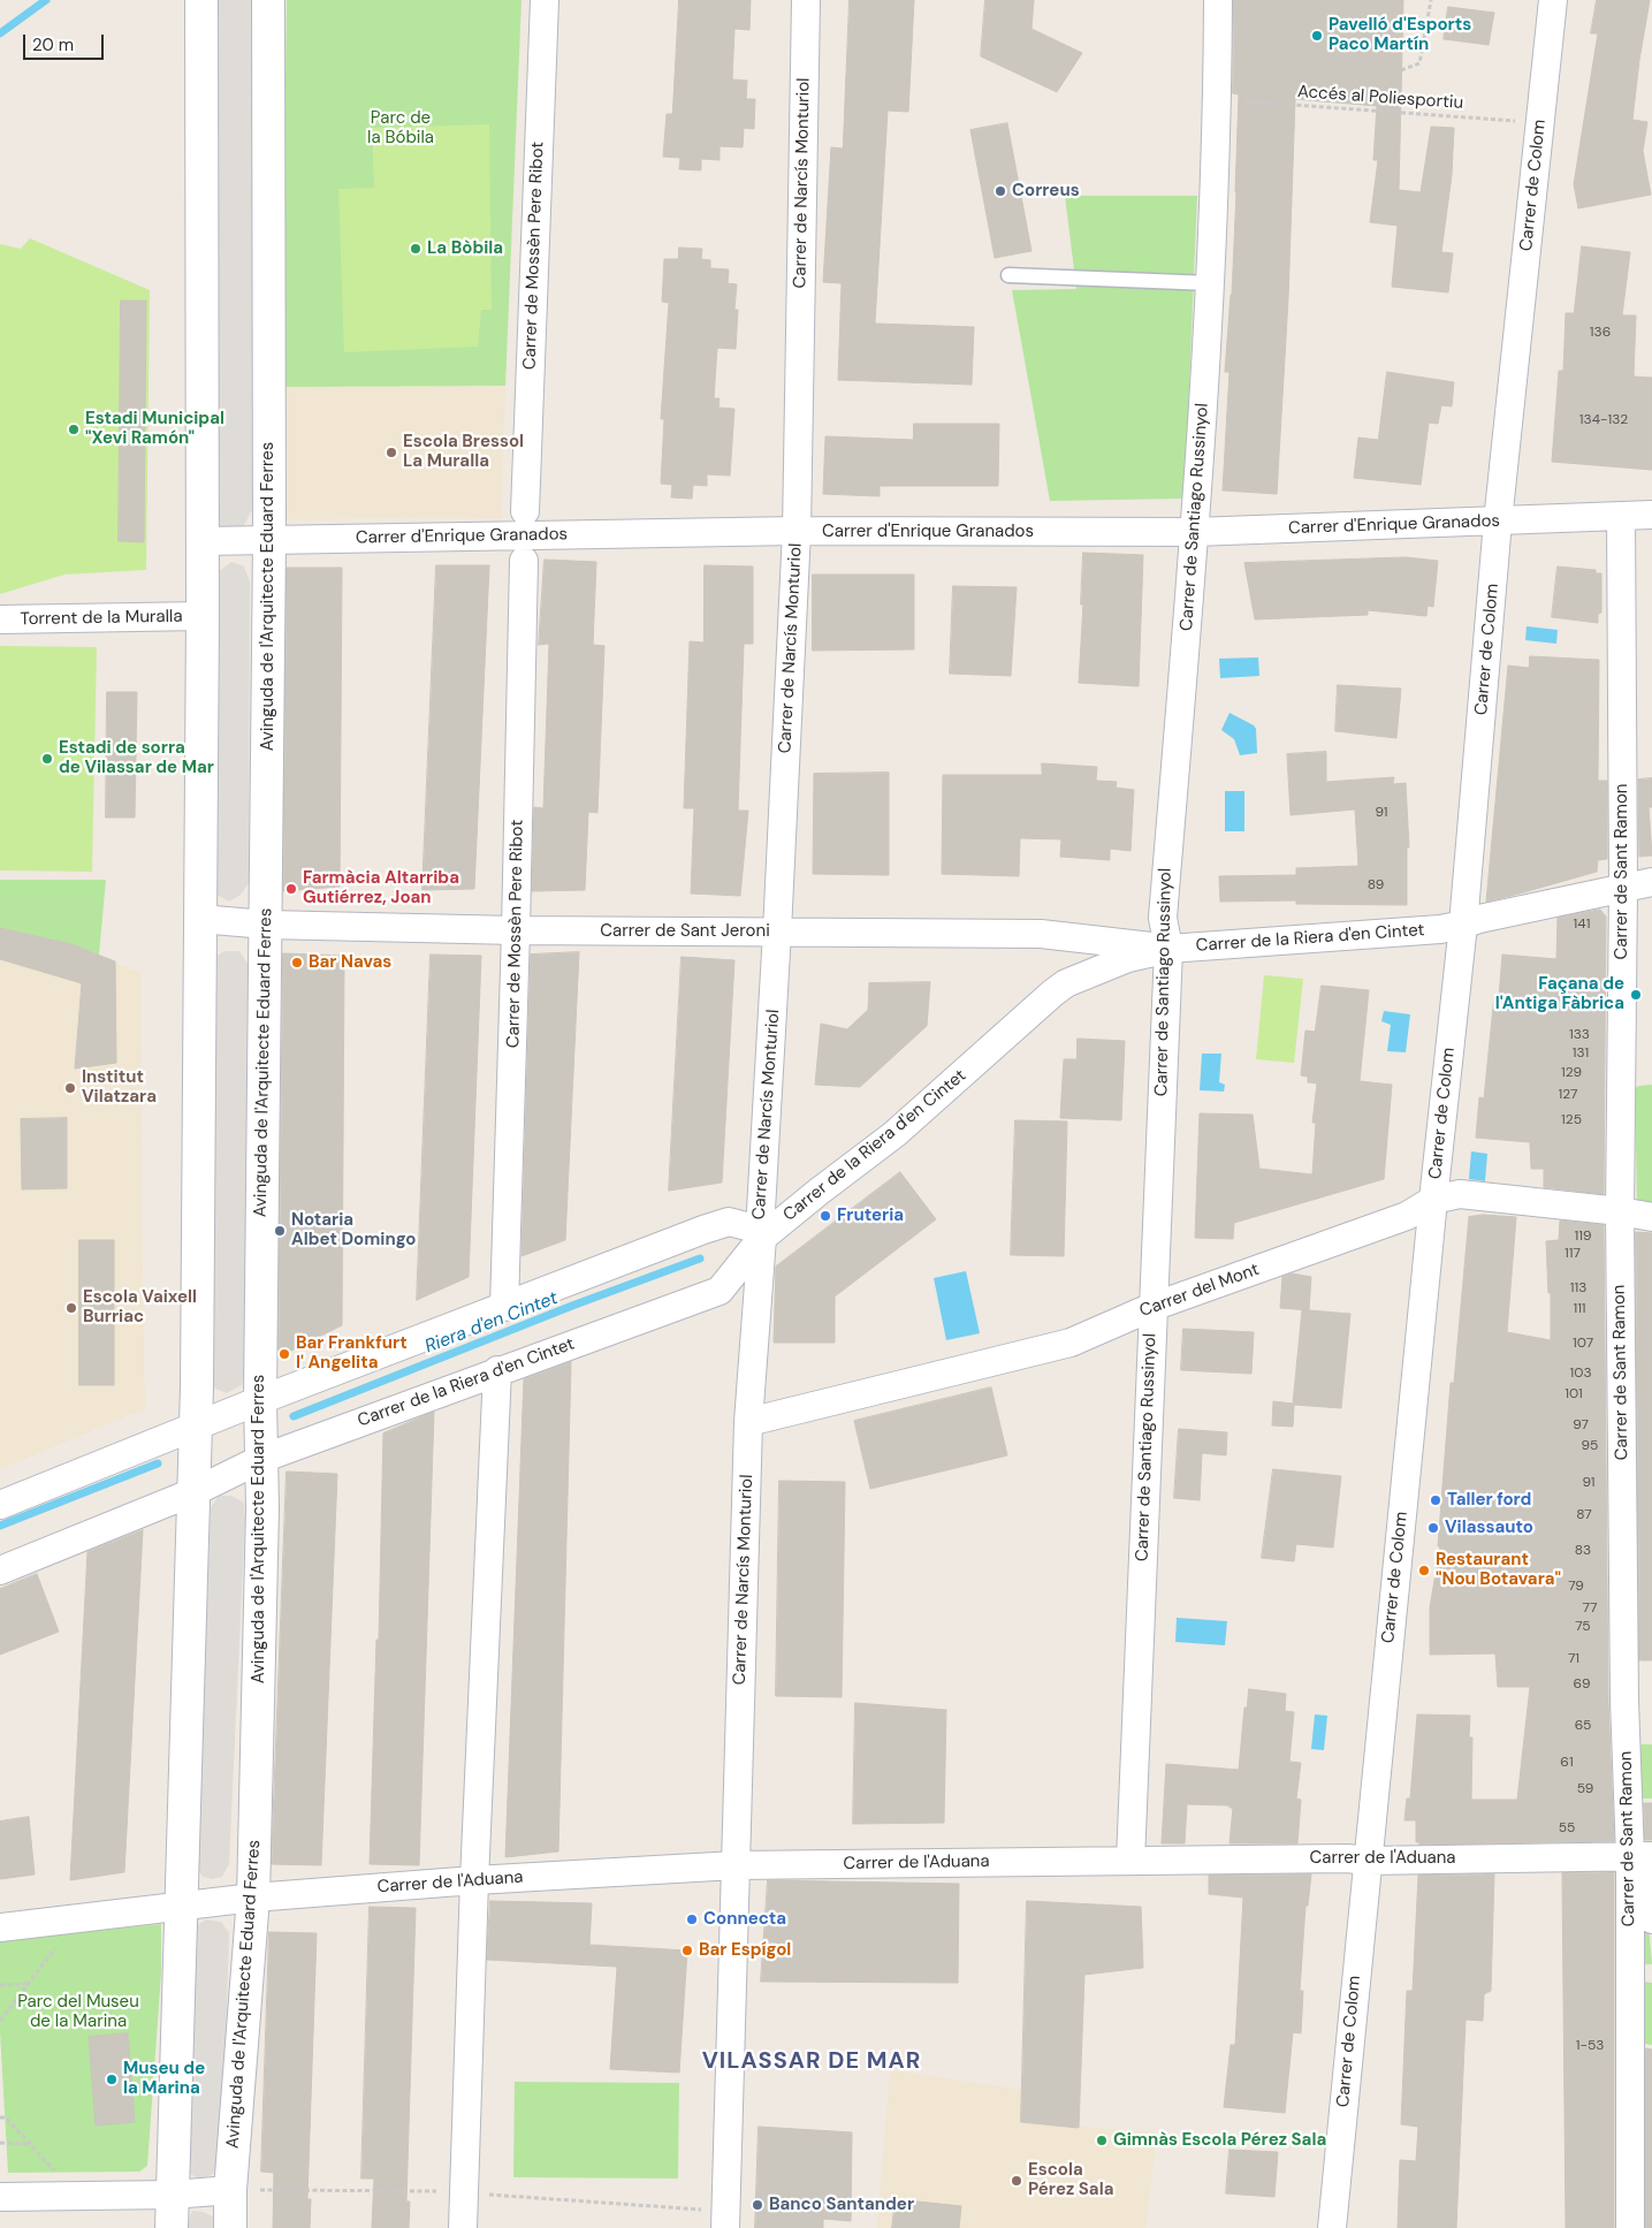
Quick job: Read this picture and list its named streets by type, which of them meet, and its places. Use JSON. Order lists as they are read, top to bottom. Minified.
{"streets":{"street":["Carrer de Narcís Monturiol","Carrer de Colom","Carrer de Mossèn Pere Ribot","Carrer de Santiago Russinyol","Carrer d'Enrique Granados","Avinguda de l'Arquitecte Eduard Ferres","Torrent de la Muralla","Carrer de Sant Ramon","Carrer de Sant Jeroni","Carrer de la Riera d'en Cintet","Carrer del Mont","Carrer de l'Aduana"],"path":["Accés al Poliesportiu"]},"crossings":[["Accés al Poliesportiu","Carrer de Colom"],["Accés al Poliesportiu","Carrer de Santiago Russinyol"],["Carrer de Narcís Monturiol","Carrer d'Enrique Granados"],["Carrer de Narcís Monturiol","Carrer de Sant Jeroni"],["Carrer de Narcís Monturiol","Carrer de la Riera d'en Cintet"],["Carrer de Narcís Monturiol","Carrer del Mont"],["Carrer de Narcís Monturiol","Carrer de l'Aduana"],["Carrer de Colom","Carrer d'Enrique Granados"],["Carrer de Colom","Carrer de la Riera d'en Cintet"],["Carrer de Colom","Carrer del Mont"],["Carrer de Colom","Carrer de l'Aduana"],["Carrer de Mossèn Pere Ribot","Carrer de Sant Jeroni"],["Carrer de Santiago Russinyol","Carrer d'Enrique Granados"],["Carrer de Santiago Russinyol","Carrer de Sant Jeroni"],["Carrer de Santiago Russinyol","Carrer de la Riera d'en Cintet"],["Carrer de Santiago Russinyol","Carrer del Mont"],["Carrer de Santiago Russinyol","Carrer de l'Aduana"],["Carrer d'Enrique Granados","Avinguda de l'Arquitecte Eduard Ferres"],["Carrer d'Enrique Granados","Carrer de Sant Ramon"],["Avinguda de l'Arquitecte Eduard Ferres","Carrer de Sant Jeroni"],["Avinguda de l'Arquitecte Eduard Ferres","Carrer de la Riera d'en Cintet"],["Avinguda de l'Arquitecte Eduard Ferres","Carrer de l'Aduana"],["Carrer de Sant Ramon","Carrer de la Riera d'en Cintet"],["Carrer de Sant Ramon","Carrer del Mont"],["Carrer de Sant Ramon","Carrer de l'Aduana"],["Carrer de Sant Jeroni","Carrer de la Riera d'en Cintet"]],"districts":["VILASSAR DE MAR"],"water":["Riera d'en Cintet"],"parks":["Parc de la Bóbila","Parc del Museu de la Marina"],"places":["Pavelló d'Esports Paco Martín","Correus","La Bòbila","Estadi Municipal \"Xevi Ramón\"","Escola Bressol La Muralla","Estadi de sorra de Vilassar de Mar","Farmàcia Altarriba Gutiérrez, Joan","Bar Navas","Façana de l'Antiga Fàbrica","Institut Vilatzara","Fruteria","Notaria Albet Domingo","Escola Vaixell Burriac","Bar Frankfurt l' Angelita","Taller ford","Vilassauto","Restaurant \"Nou Botavara\"","Connecta","Bar Espígol","Museu de la Marina","Gimnàs Escola Pérez Sala","Escola Pérez Sala","Banco Santander"],"house_numbers":["136","134-132","91","89","141","133","131","129","127","125","119","117","113","111","107","103","101","97","95","91","87","83","79","77","75","71","69","65","61","59","55","1-53"],"scale_bar":"20 m"}
